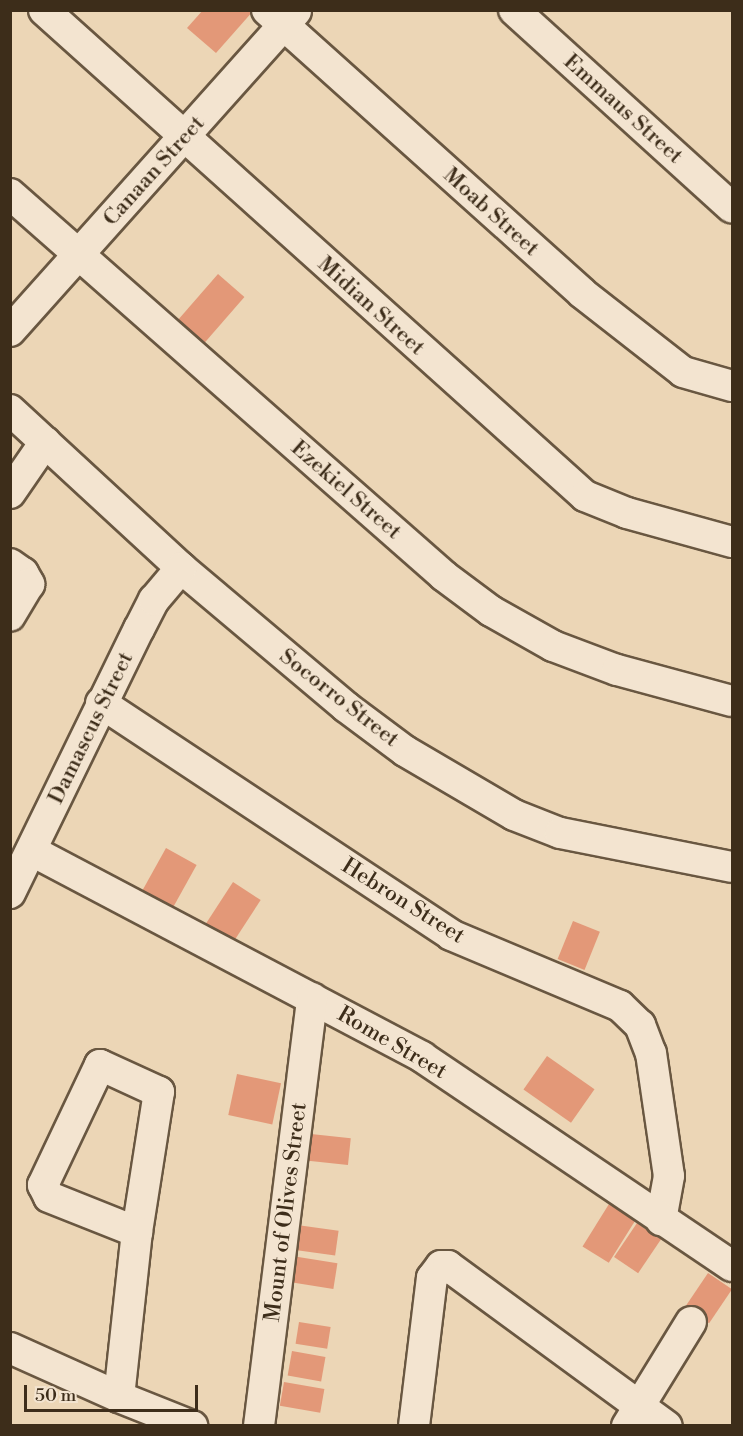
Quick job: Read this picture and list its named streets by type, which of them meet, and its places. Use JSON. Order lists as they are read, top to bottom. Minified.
{"streets":{"street":["Emmaus Street","Canaan Street","Moab Street","Midian Street","Ezekiel Street","Socorro Street","Damascus Street","Hebron Street","Rome Street","Mount of Olives Street"]},"crossings":[["Canaan Street","Moab Street"],["Canaan Street","Midian Street"],["Canaan Street","Ezekiel Street"],["Socorro Street","Damascus Street"],["Damascus Street","Hebron Street"],["Damascus Street","Rome Street"],["Hebron Street","Rome Street"],["Rome Street","Mount of Olives Street"]],"scale_bar":"50 m"}
